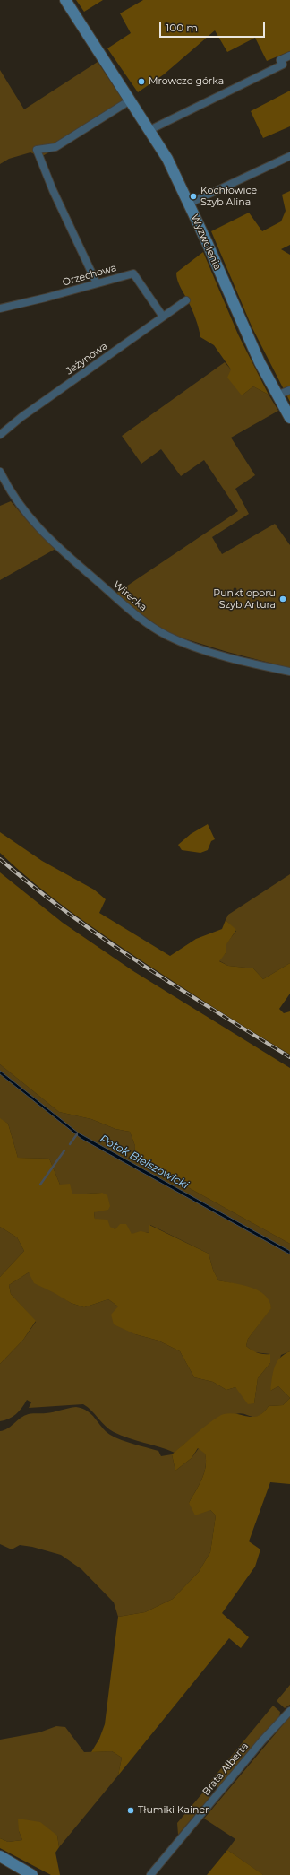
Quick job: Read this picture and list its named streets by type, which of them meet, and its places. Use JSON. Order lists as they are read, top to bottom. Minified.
{"streets":{"street":["Wyzwolenia","Orzechowa","Jeżynowa","Wirecka","Brata Alberta"]},"crossings":[["Orzechowa","Jeżynowa"]],"water":["Potok Bielszowicki"],"places":["Mrowczo górka","Kochłowice Szyb Alina","Punkt oporu Szyb Artura","Tłumiki Kainer"],"scale_bar":"100 m"}
